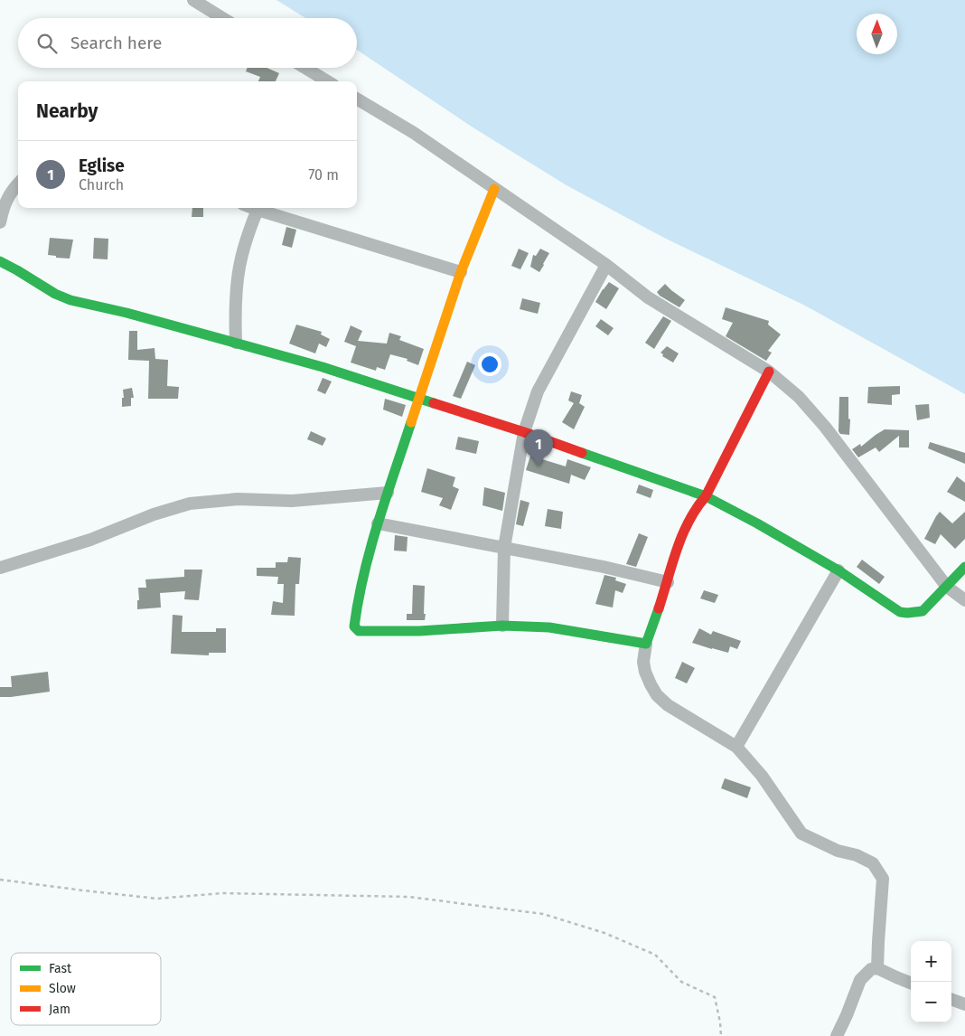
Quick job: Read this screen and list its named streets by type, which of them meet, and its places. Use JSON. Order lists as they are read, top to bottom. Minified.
{"legend":["Fast","Slow","Jam"],"north":"top","page":{"search":"Search here","heading":"Nearby","list":[{"mark":"1","name":"Eglise","note":"Church","value":"70 m"}],"pins":"1","map_buttons":["+","−"]}}
